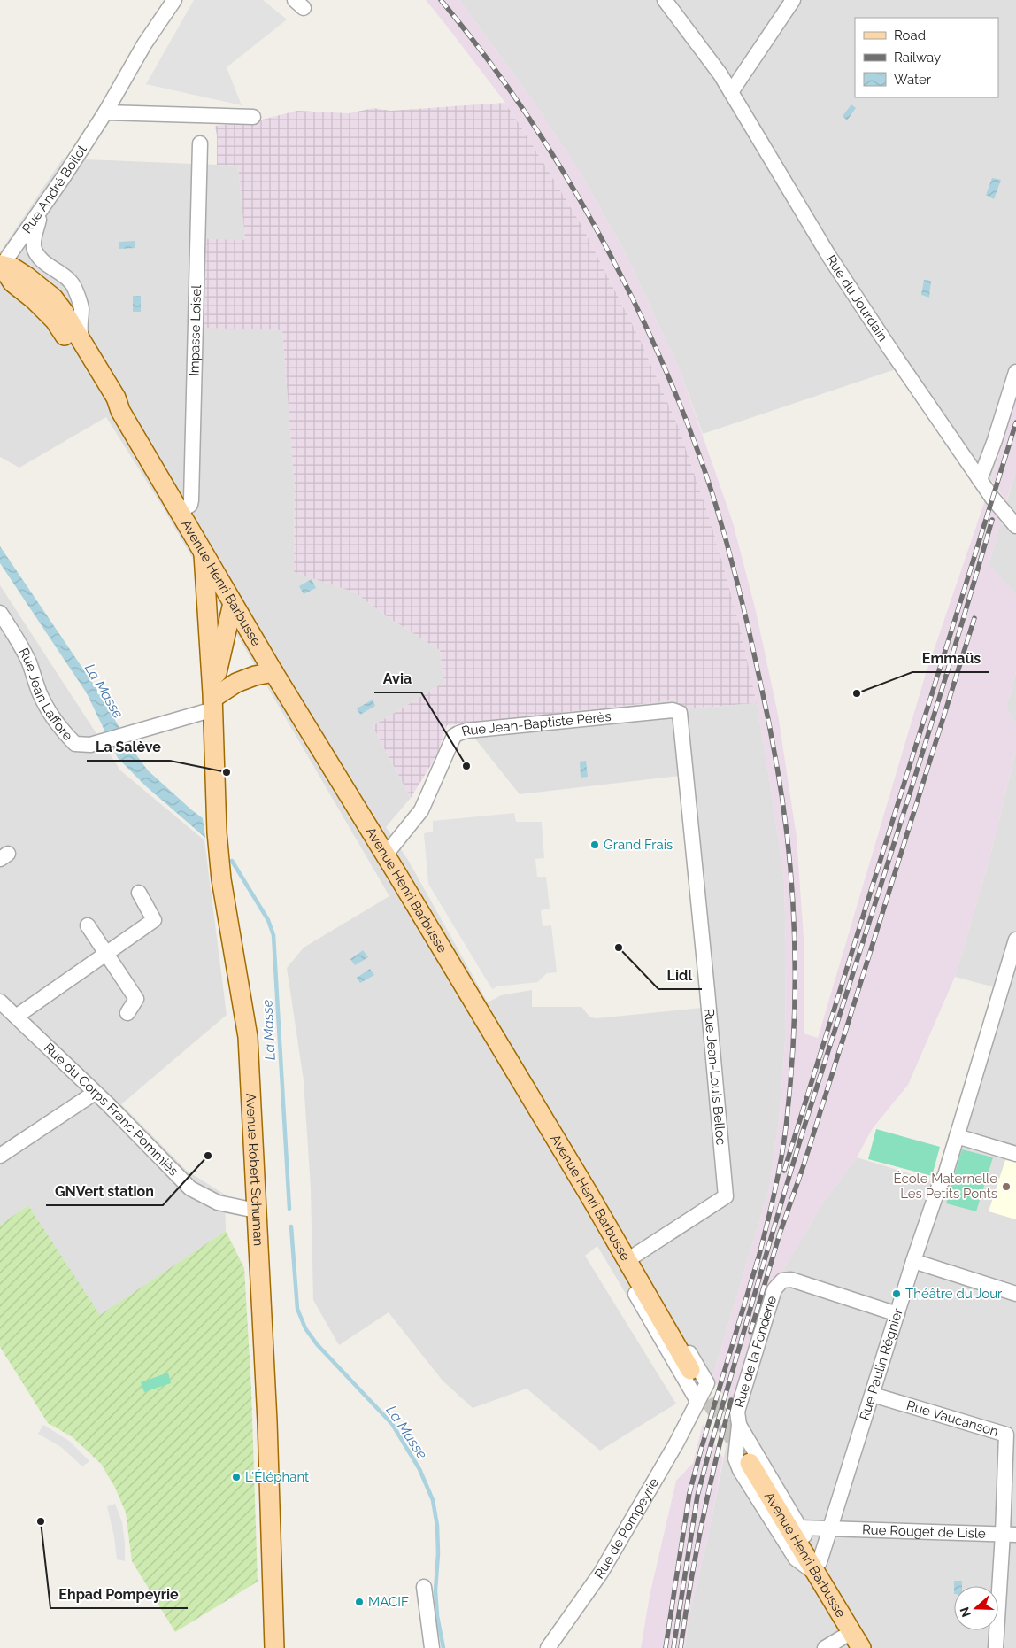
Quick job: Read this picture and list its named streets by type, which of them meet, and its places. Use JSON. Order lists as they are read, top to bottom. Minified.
{"streets":{"main road":["Avenue Henri Barbusse","Avenue Robert Schuman"],"street":["Rue André Boilot","Rue du Jourdain","Impasse Loisel","Rue Jean Laffore","Rue Jean-Baptiste Pérès","Rue Jean-Louis Belloc","Rue du Corps Franc Pommiès","Rue de la Fonderie","Rue Paulin Régnier","Rue Vaucanson","Rue de Pompeyrie","Rue Rouget de Lisle"]},"crossings":[["Rue André Boilot","Avenue Henri Barbusse"],["Impasse Loisel","Avenue Henri Barbusse"],["Avenue Henri Barbusse","Rue Jean-Baptiste Pérès"],["Avenue Henri Barbusse","Avenue Robert Schuman"],["Avenue Henri Barbusse","Rue de la Fonderie"],["Avenue Henri Barbusse","Rue Paulin Régnier"],["Rue Jean Laffore","Avenue Robert Schuman"],["Rue Jean-Baptiste Pérès","Rue Jean-Louis Belloc"],["Rue Jean-Louis Belloc","Rue de Pompeyrie"],["Rue du Corps Franc Pommiès","Avenue Robert Schuman"],["Rue de la Fonderie","Rue Paulin Régnier"],["Rue Paulin Régnier","Rue Vaucanson"],["Rue Paulin Régnier","Rue Rouget de Lisle"],["Rue Vaucanson","Rue Rouget de Lisle"]],"water":["La Masse"],"places":["Emmaüs","Avia","La Salève","Grand Frais","Lidl","GNVert station","École Maternelle Les Petits Ponts","Théâtre du Jour","L'Éléphant","Ehpad Pompeyrie","MACIF"],"legend":["Road","Railway","Water"],"north":"left"}
